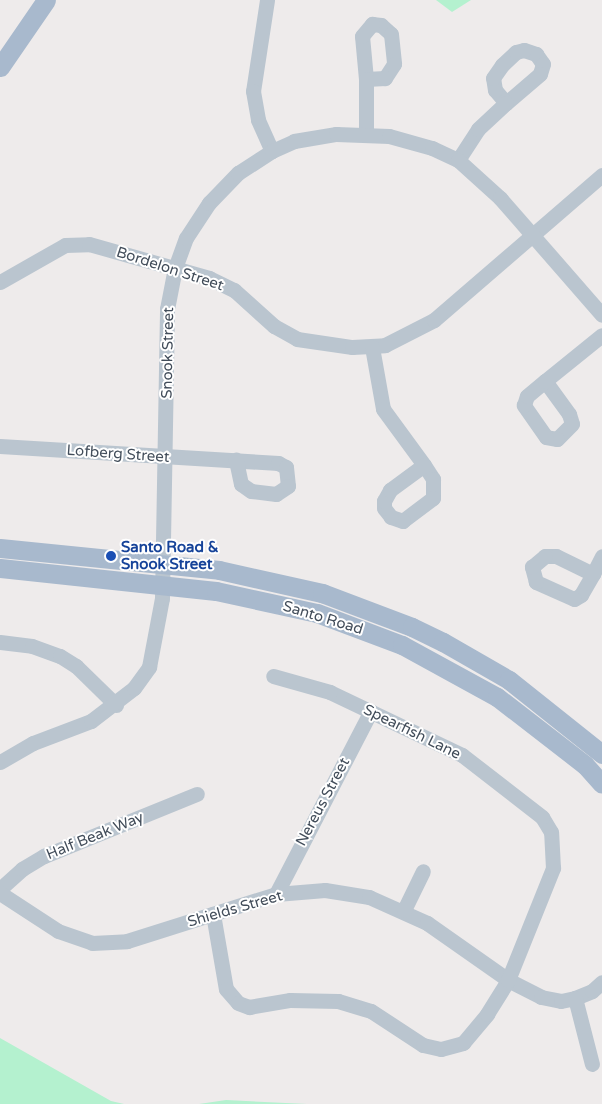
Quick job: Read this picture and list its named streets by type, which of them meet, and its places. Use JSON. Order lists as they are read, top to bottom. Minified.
{"streets":{"main road":["Santo Road"],"street":["Bordelon Street","Snook Street","Lofberg Street","Spearfish Lane","Nereus Street","Half Beak Way","Shields Street"]},"crossings":[["Bordelon Street","Snook Street"],["Snook Street","Lofberg Street"],["Snook Street","Santo Road"],["Spearfish Lane","Nereus Street"],["Spearfish Lane","Shields Street"],["Nereus Street","Shields Street"]],"places":["Santo Road & Snook Street"]}
